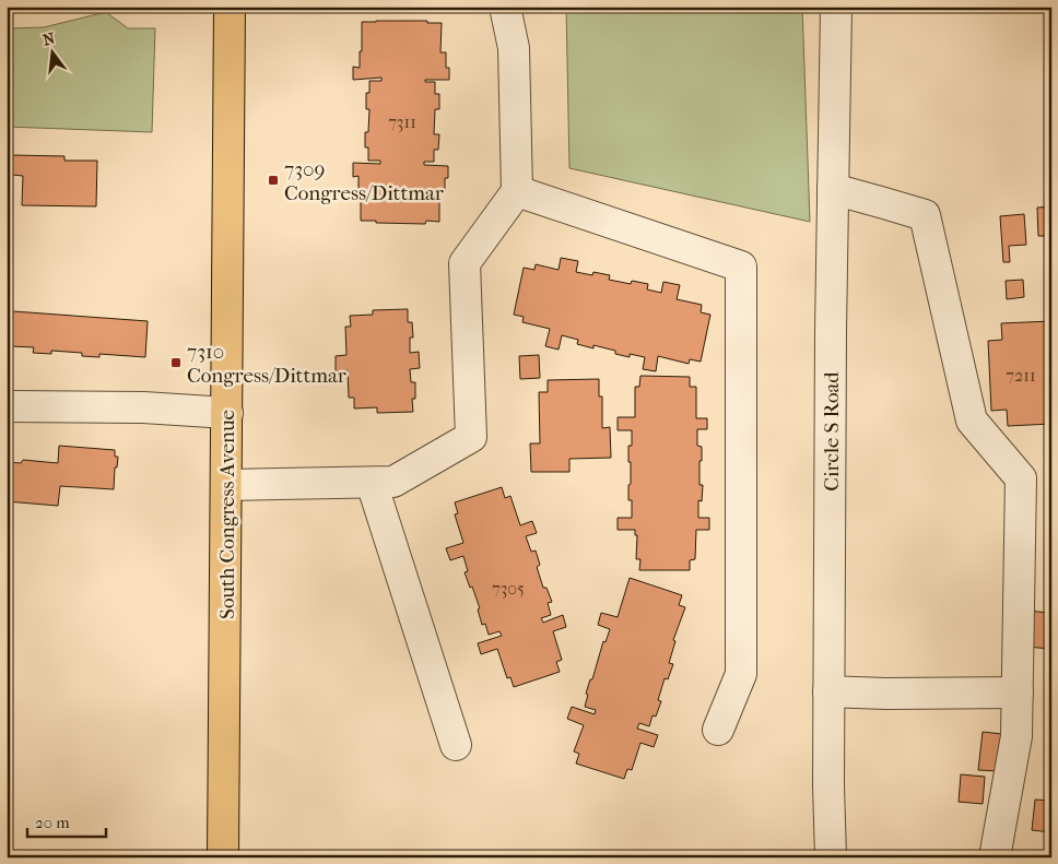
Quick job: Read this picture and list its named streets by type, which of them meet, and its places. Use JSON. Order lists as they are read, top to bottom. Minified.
{"streets":{"main road":["South Congress Avenue"],"street":["Circle S Road"]},"places":{"transit":["7309 Congress/Dittmar","7310 Congress/Dittmar"]},"house_numbers":["7311","7211","7305"],"scale_bar":"20 m","north":"top"}
